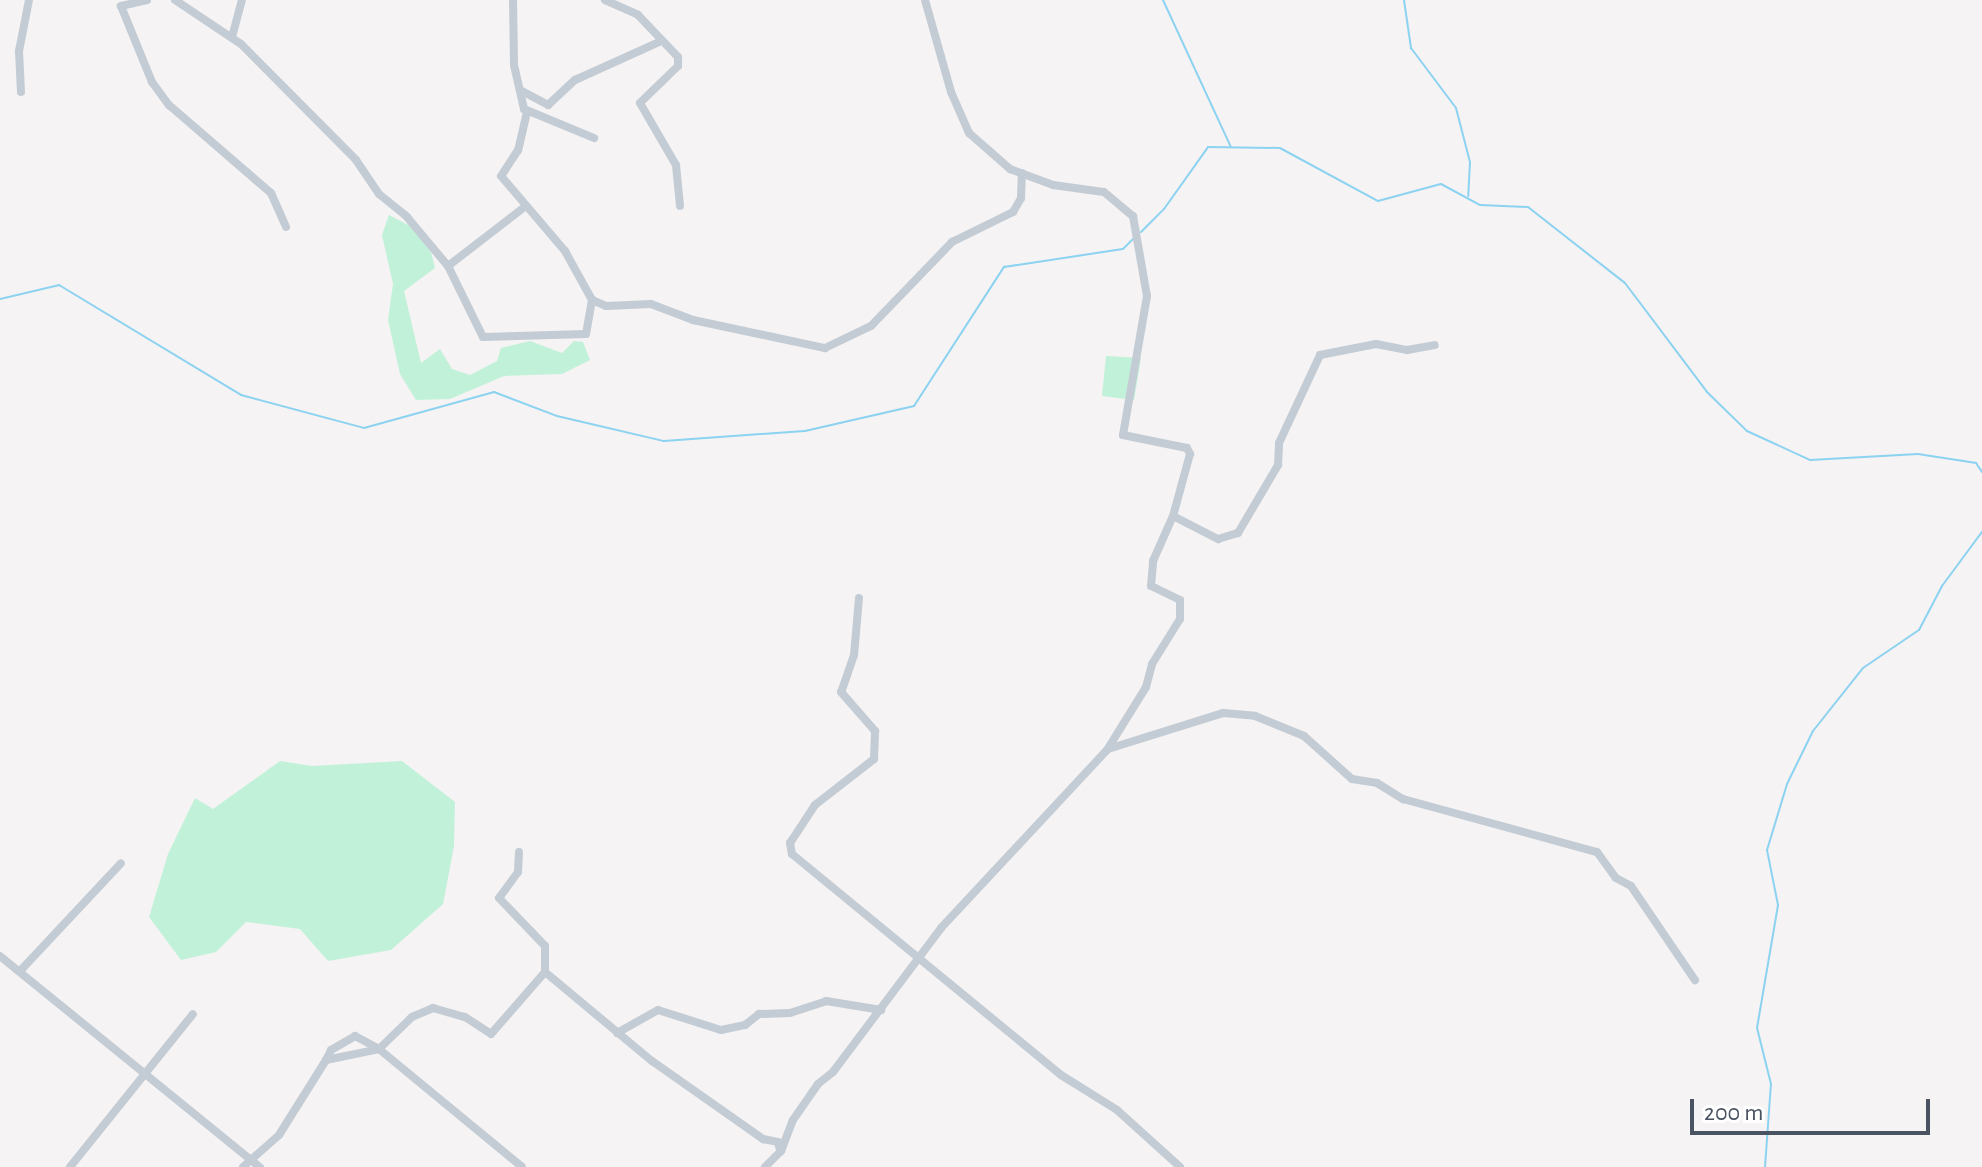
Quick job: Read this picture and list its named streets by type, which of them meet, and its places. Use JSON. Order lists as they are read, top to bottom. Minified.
{"scale_bar":"200 m"}
